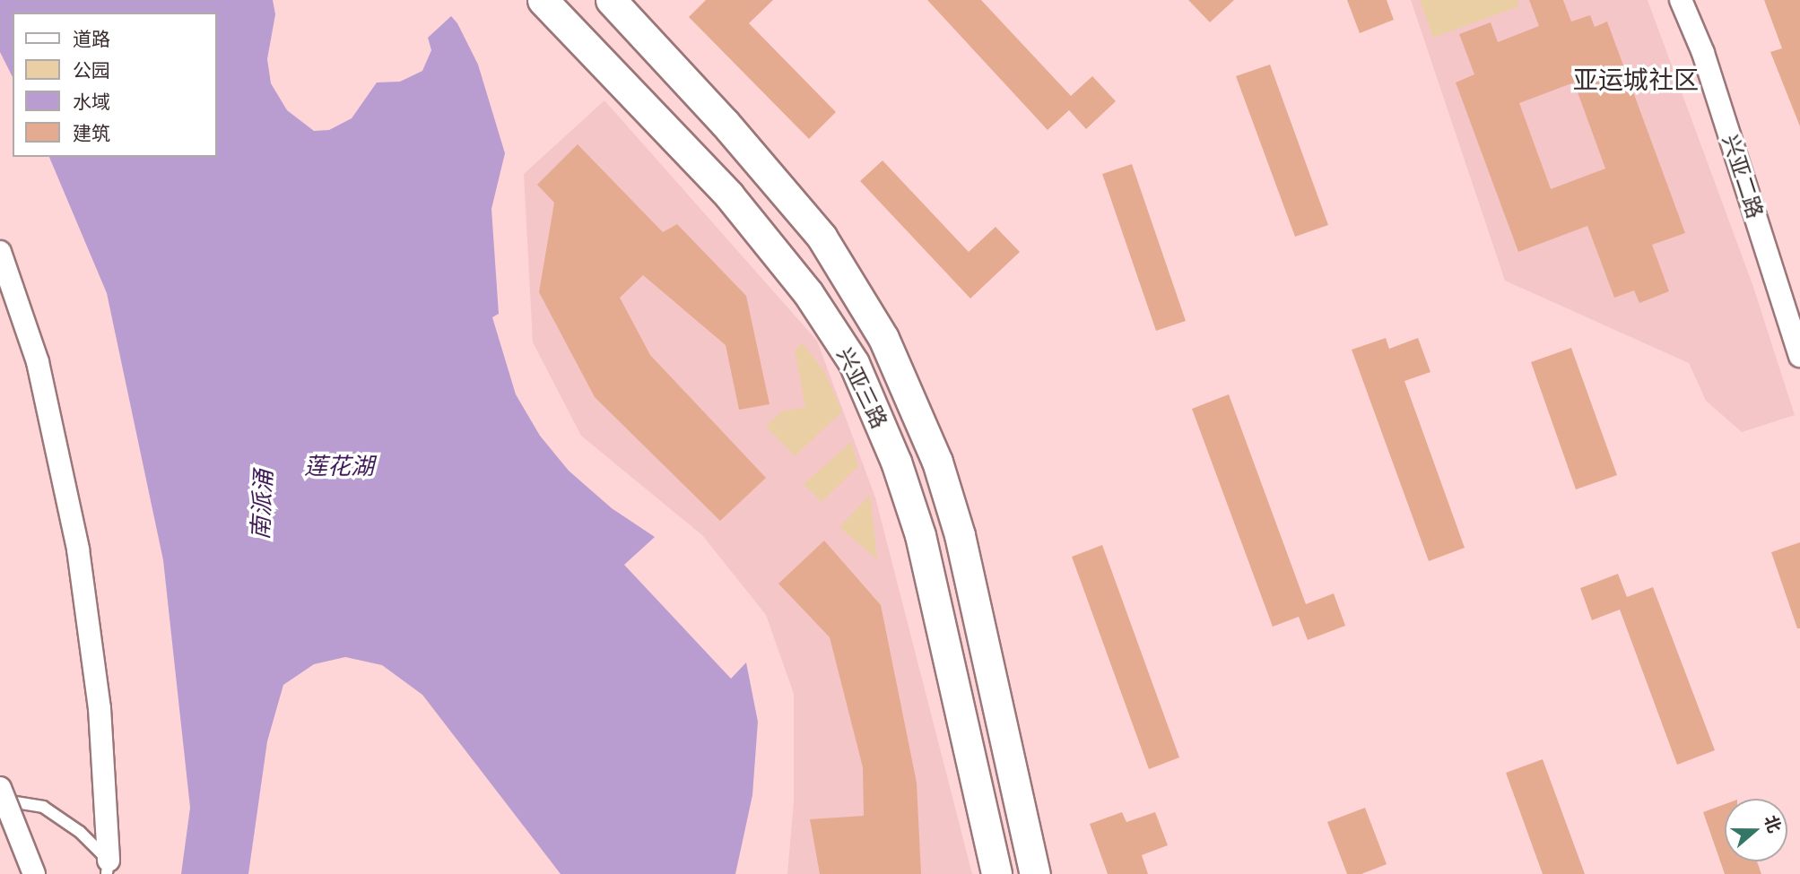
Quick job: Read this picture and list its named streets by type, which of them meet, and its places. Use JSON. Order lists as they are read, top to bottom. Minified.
{"streets":{"street":["兴亚二路","兴亚三路"]},"districts":["亚运城社区"],"water":["莲花湖","南派涌"],"legend":["道路","公园","水域","建筑"],"north":"right"}
